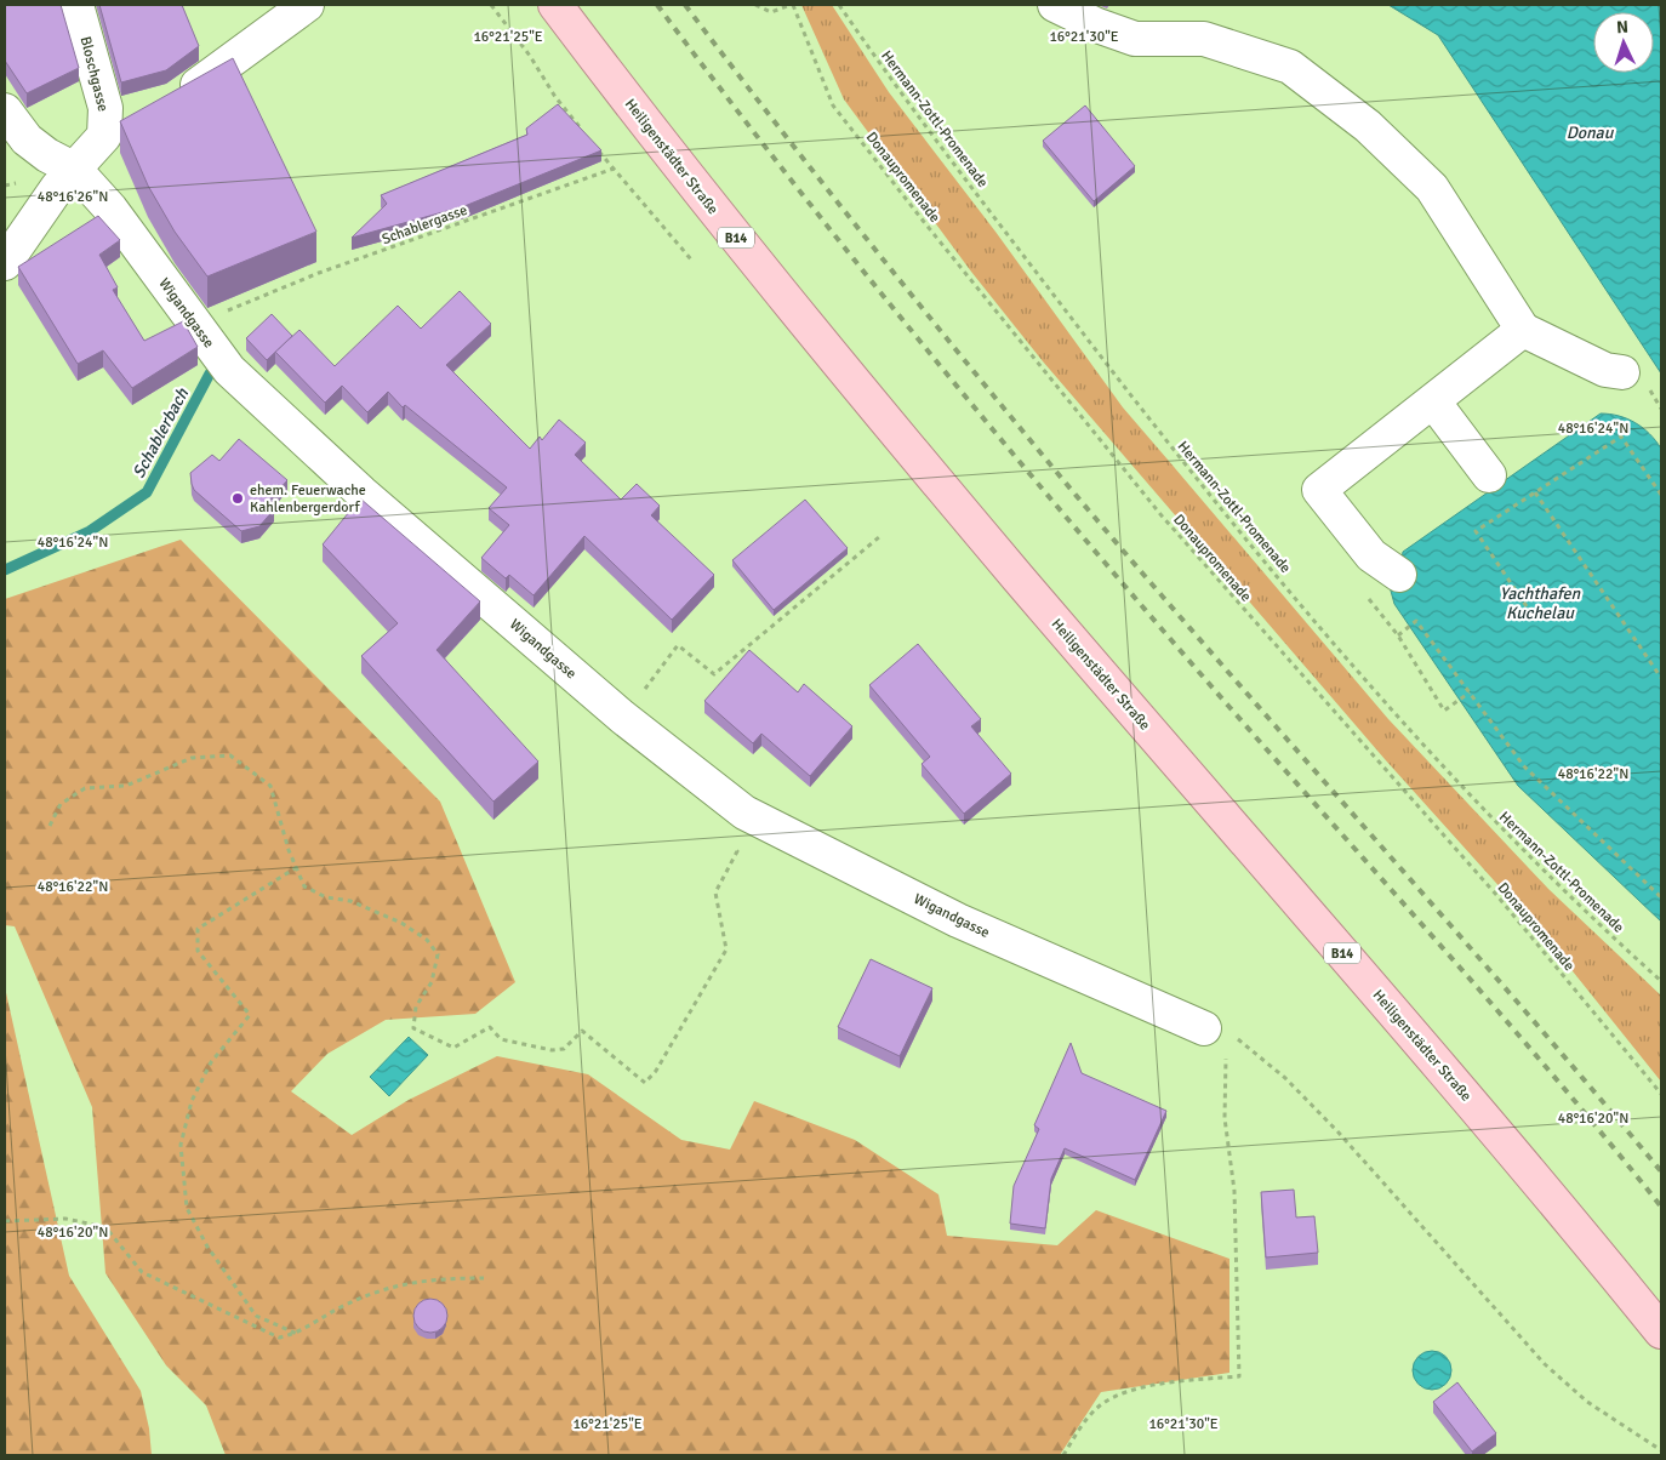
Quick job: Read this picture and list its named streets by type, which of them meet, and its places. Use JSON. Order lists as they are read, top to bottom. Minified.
{"streets":{"main road":["Heiligenstädter Straße","B14"],"street":["Bloschgasse","Wigandgasse"],"path":["Hermann-Zottl-Promenade","Donaupromenade","Schablergasse"]},"crossings":[["Bloschgasse","Wigandgasse"]],"water":["Donau","Schablerbach","Yachthafen Kuchelau"],"places":["ehem. Feuerwache Kahlenbergerdorf"],"north":"top","coordinates":["16°21'25\"E","16°21'30\"E","48°16'26\"N","48°16'24\"N","48°16'22\"N","48°16'20\"N"]}
